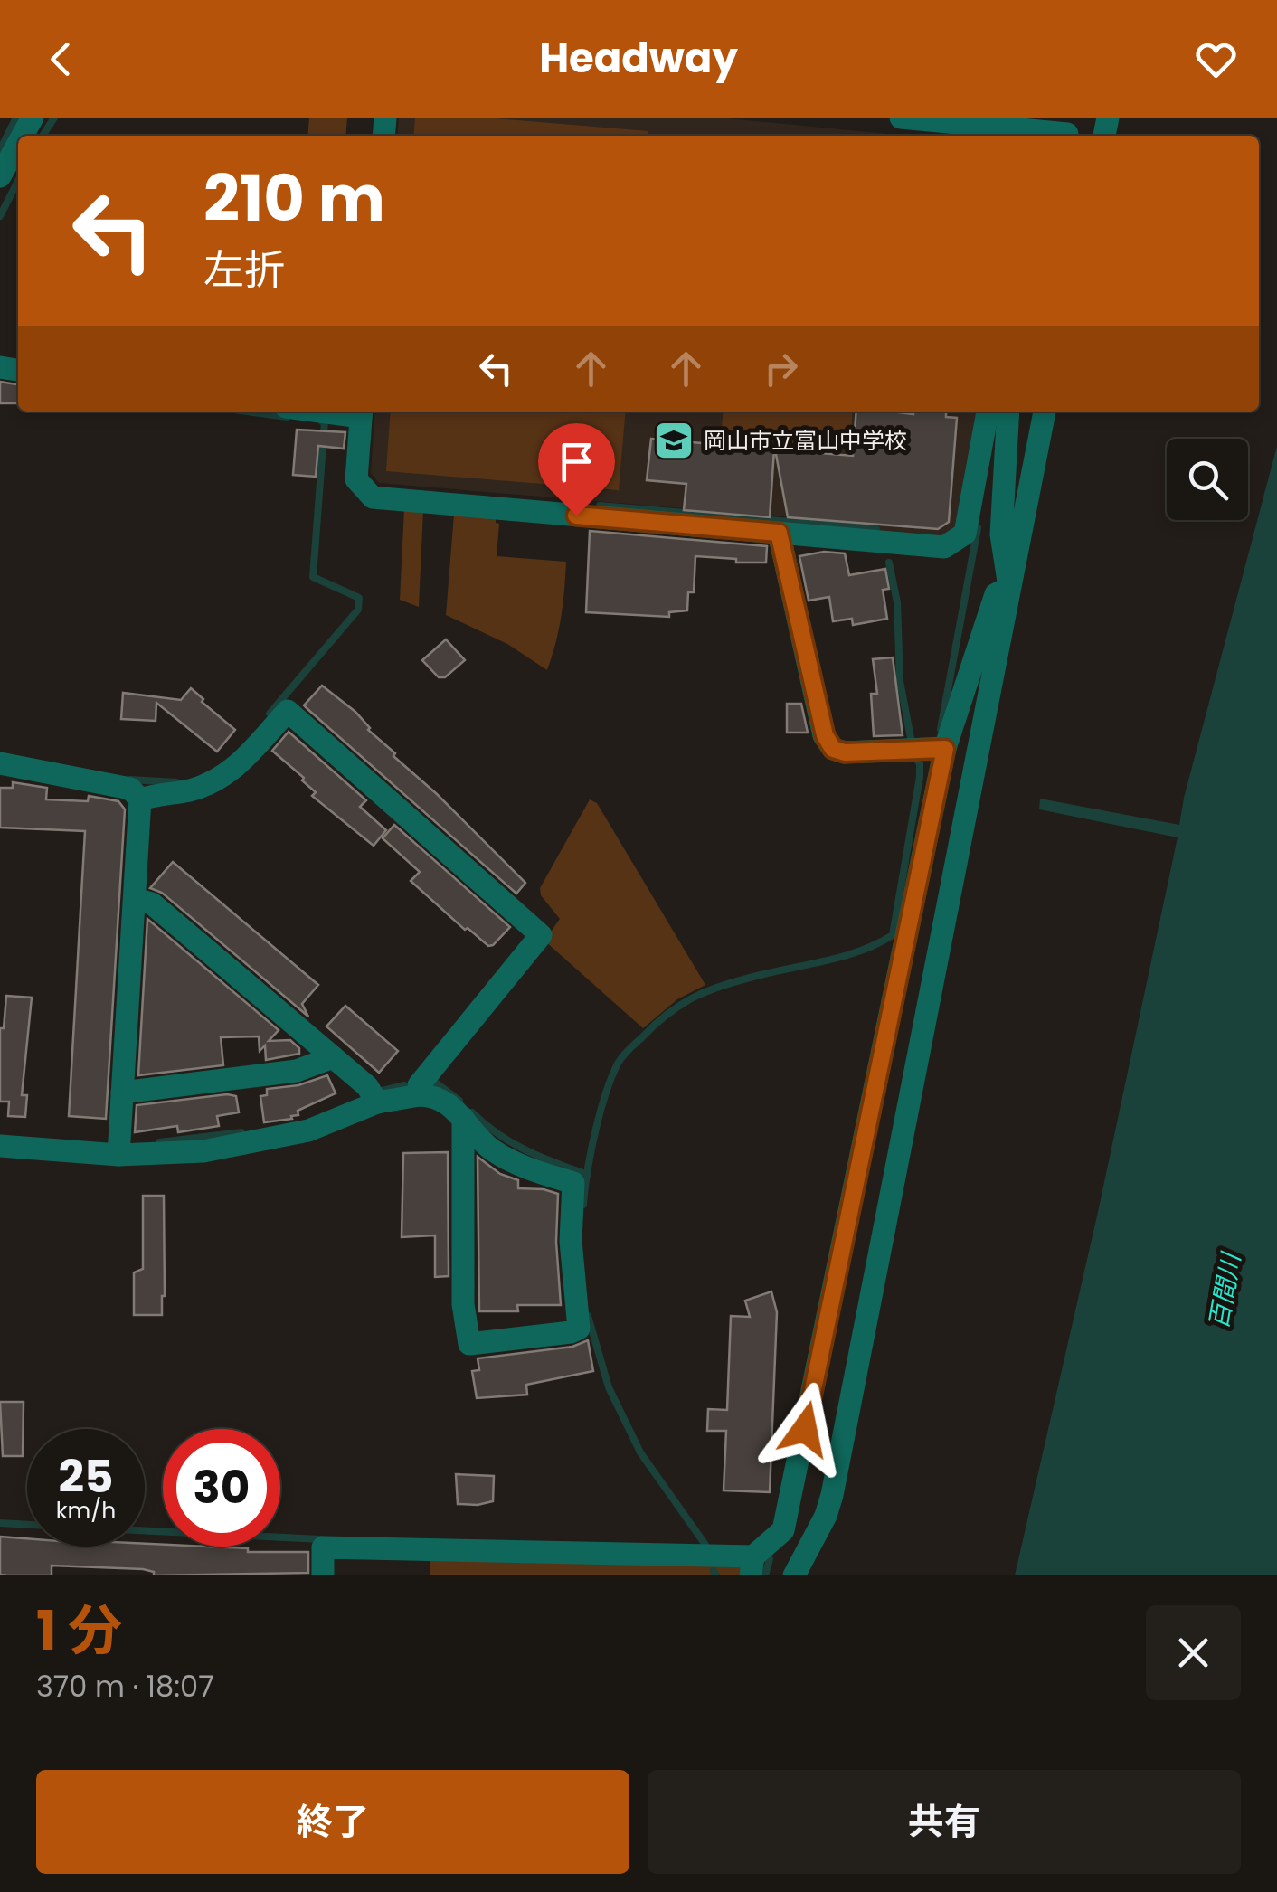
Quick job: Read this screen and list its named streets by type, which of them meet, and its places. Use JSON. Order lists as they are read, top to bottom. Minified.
{"water":["百間川"],"places":{"school or university":["岡山市立富山中学校"]},"page":{"header":"Headway","turn":["210 m","左折"],"speed":"25 km/h","limit":"30","heading":["1 分","370 m · 18:07"],"buttons":["終了","共有"]}}
